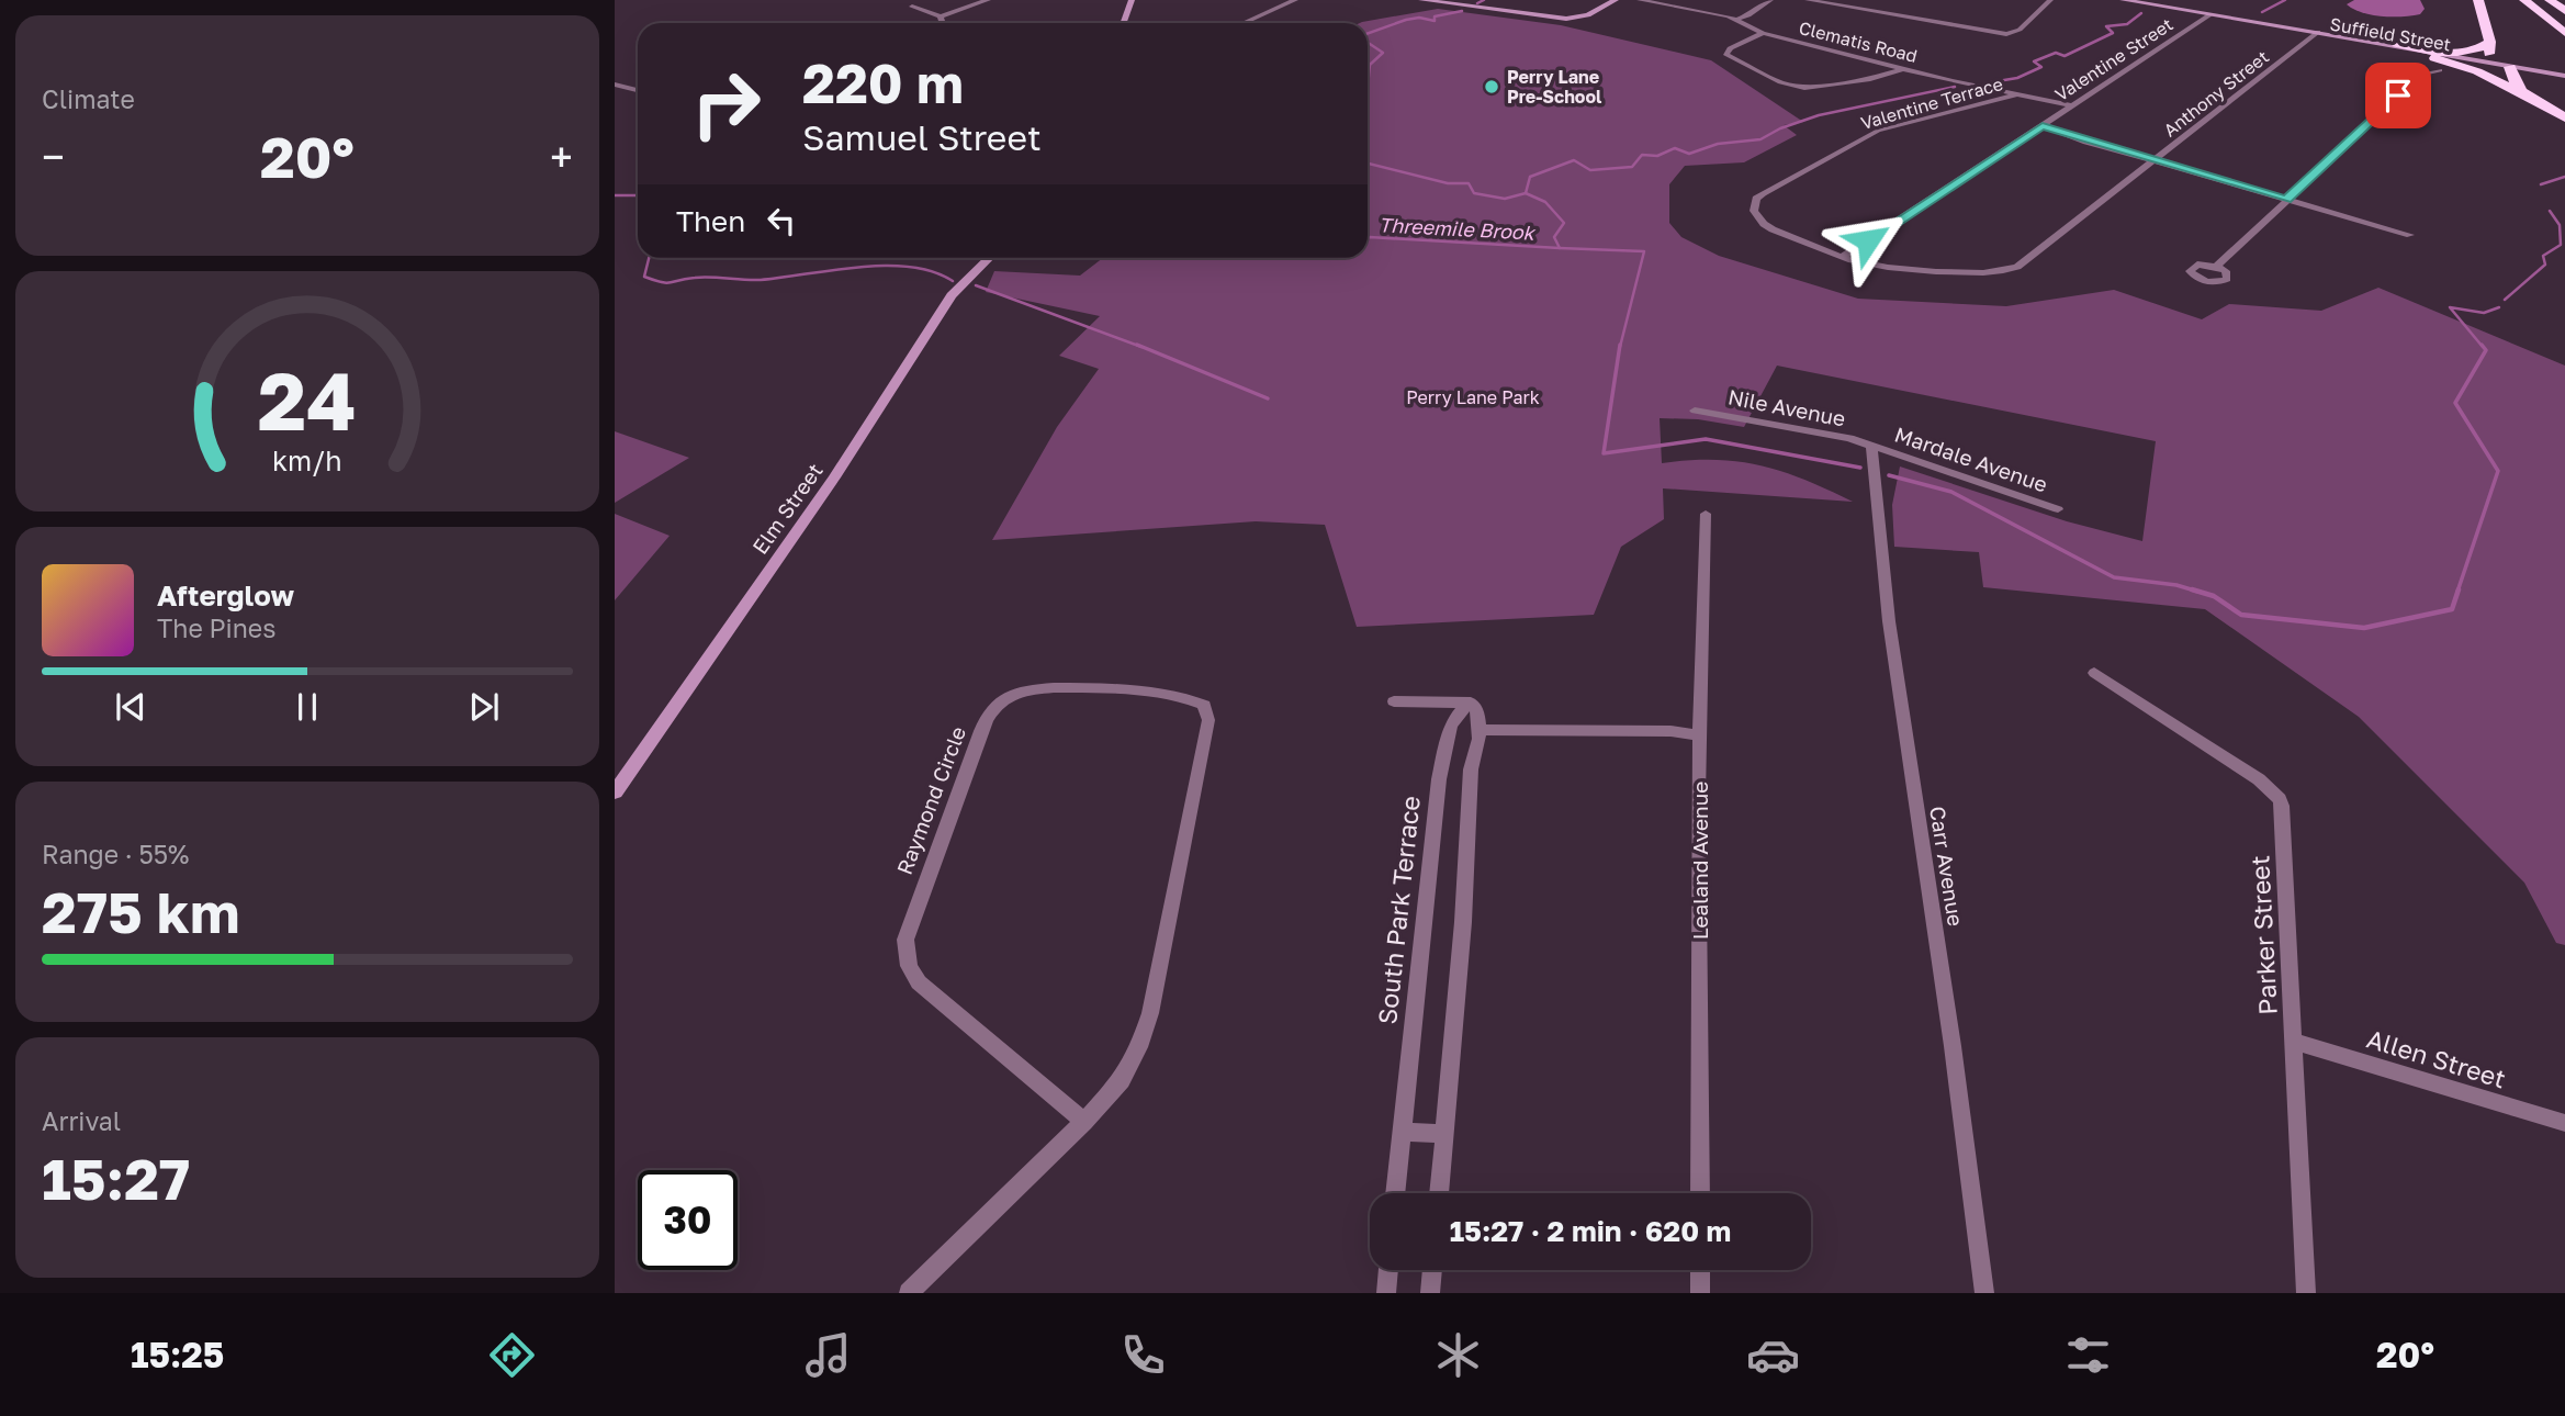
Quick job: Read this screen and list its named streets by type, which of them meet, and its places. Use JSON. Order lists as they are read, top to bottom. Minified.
{"streets":{"street":["Suffield Street","Clematis Road","Valentine Street","Anthony Street","Valentine Terrace","Nile Avenue","Mardale Avenue","Elm Street","Raymond Circle","Lealand Avenue","Carr Avenue","South Park Terrace","Parker Street","Allen Street"]},"crossings":[["Suffield Street","Valentine Street"],["Suffield Street","Anthony Street"],["Clematis Road","Valentine Street"],["Clematis Road","Valentine Terrace"],["Valentine Street","Anthony Street"],["Valentine Street","Valentine Terrace"],["Anthony Street","Valentine Terrace"],["Nile Avenue","Mardale Avenue"],["Nile Avenue","Carr Avenue"],["Mardale Avenue","Carr Avenue"],["Parker Street","Allen Street"]],"water":["Threemile Brook"],"parks":["Perry Lane Park"],"places":["Perry Lane Pre-School"],"page":{"tile":["Climate",["Range · 55%","275 km"],["Arrival","15:27"]],"turn":["220 m","Samuel Street"],"heat":["−","20°","+"],"then":"Then","song":["Afterglow","The Pines"],"limit":"30","trip":"15:27 · 2 min · 620 m","tabs":["15:25","20°"],"gauge":["24","km/h"]}}
